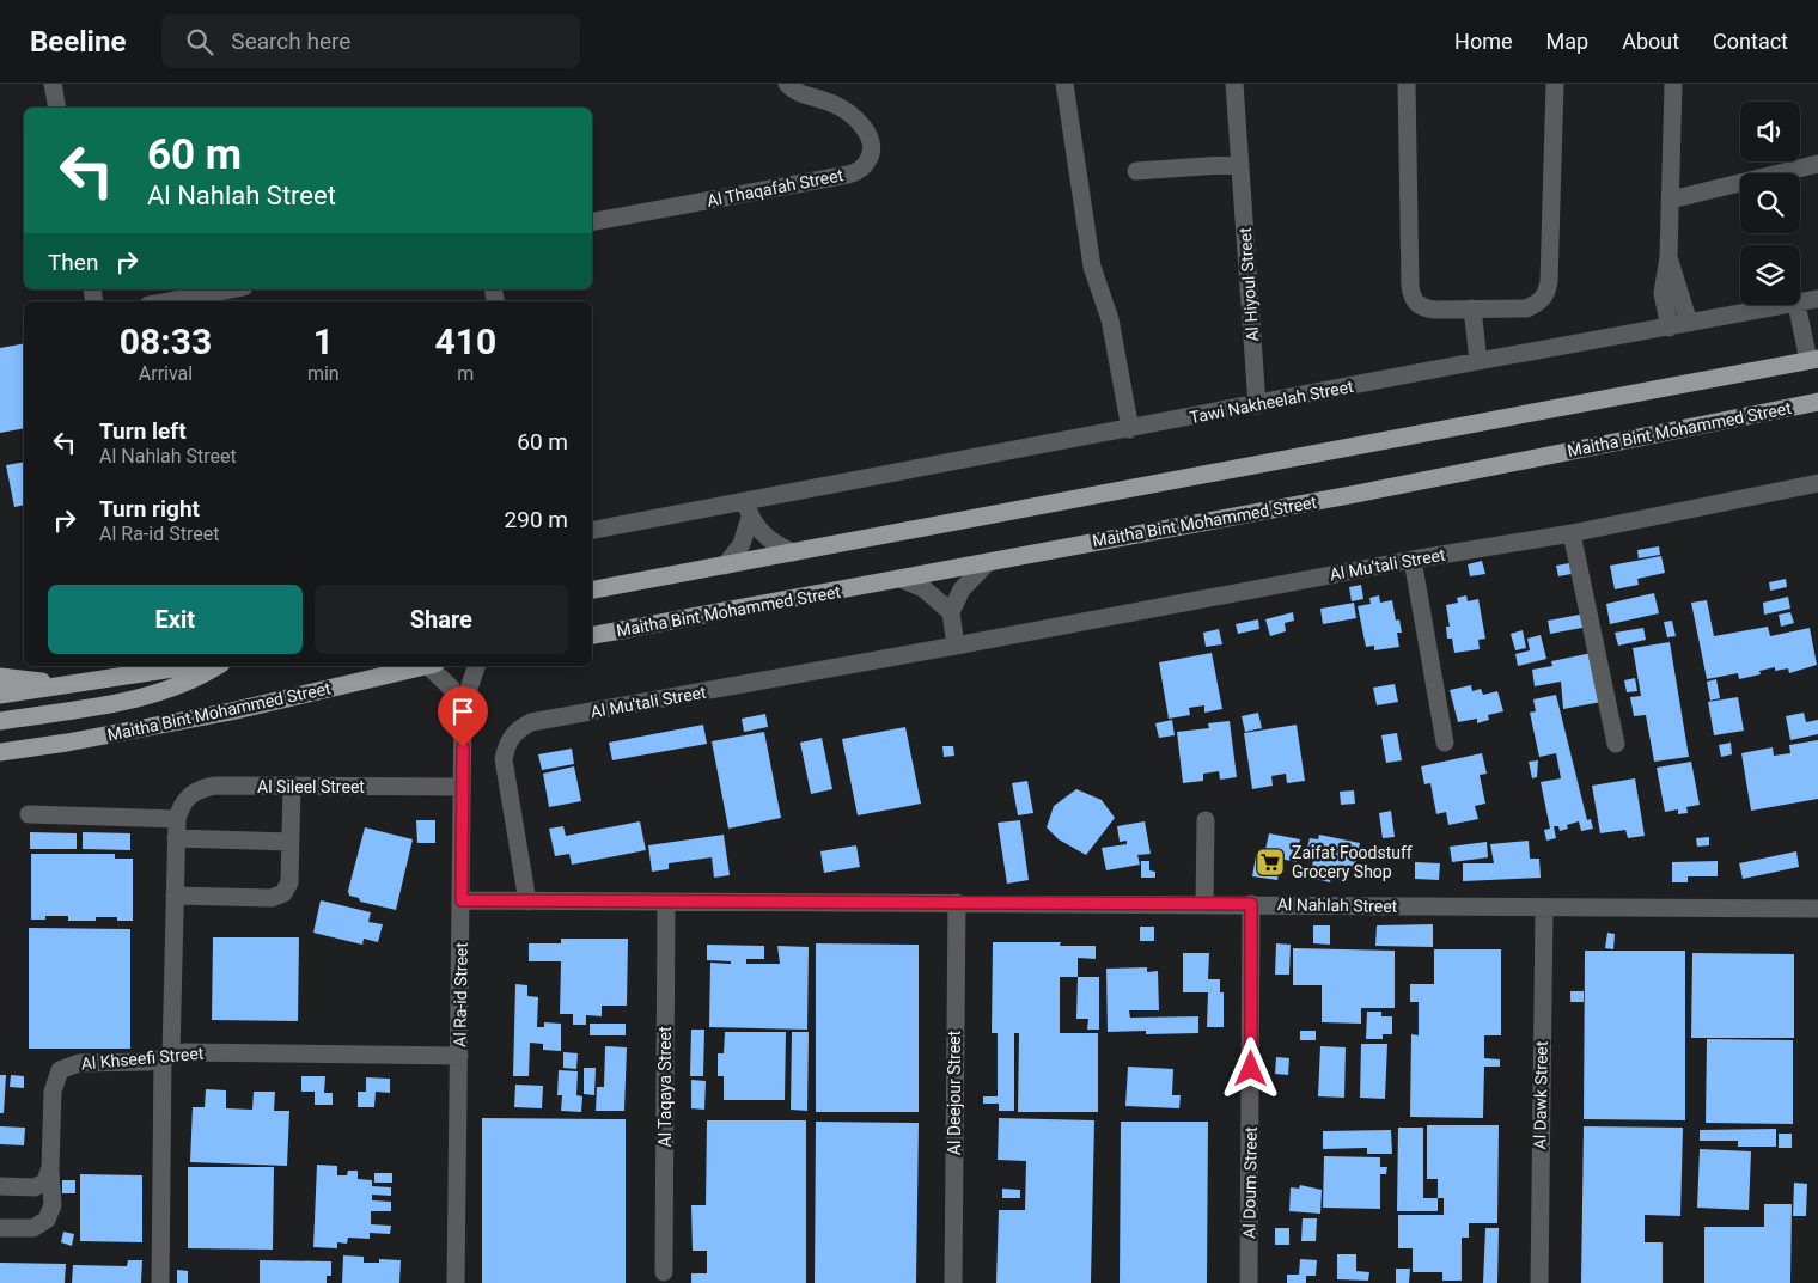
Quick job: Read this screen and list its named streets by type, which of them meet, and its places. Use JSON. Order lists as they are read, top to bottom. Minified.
{"streets":{"main road":["Maitha Bint Mohammed Street"],"street":["Al Thaqafah Street","Al Hiyoul Street","Tawi Nakheelah Street","Al Mu'tali Street","Al Sileel Street","Al Nahlah Street","Al Ra-id Street","Al Khseefi Street","Al Taqaya Street","Al Deejour Street","Al Dawk Street","Al Doum Street"]},"crossings":[["Al Hiyoul Street","Tawi Nakheelah Street"],["Al Mu'tali Street","Al Nahlah Street"],["Al Sileel Street","Al Ra-id Street"],["Al Sileel Street","Al Khseefi Street"],["Al Nahlah Street","Al Ra-id Street"],["Al Nahlah Street","Al Taqaya Street"],["Al Nahlah Street","Al Deejour Street"],["Al Nahlah Street","Al Dawk Street"],["Al Nahlah Street","Al Doum Street"],["Al Ra-id Street","Al Khseefi Street"]],"places":{"supermarket":["Zaifat Foodstuff Grocery Shop"]},"page":{"header":"Beeline","search":"Search here","nav":["Home","Map","About","Contact"],"turn":["60 m","Al Nahlah Street"],"then":"Then","eta":["08:33","Arrival","1","min","410","m"],"list":[{"name":"Turn left","note":"Al Nahlah Street","value":"60 m"},{"name":"Turn right","note":"Al Ra-id Street","value":"290 m"}],"buttons":["Exit","Share"]}}
